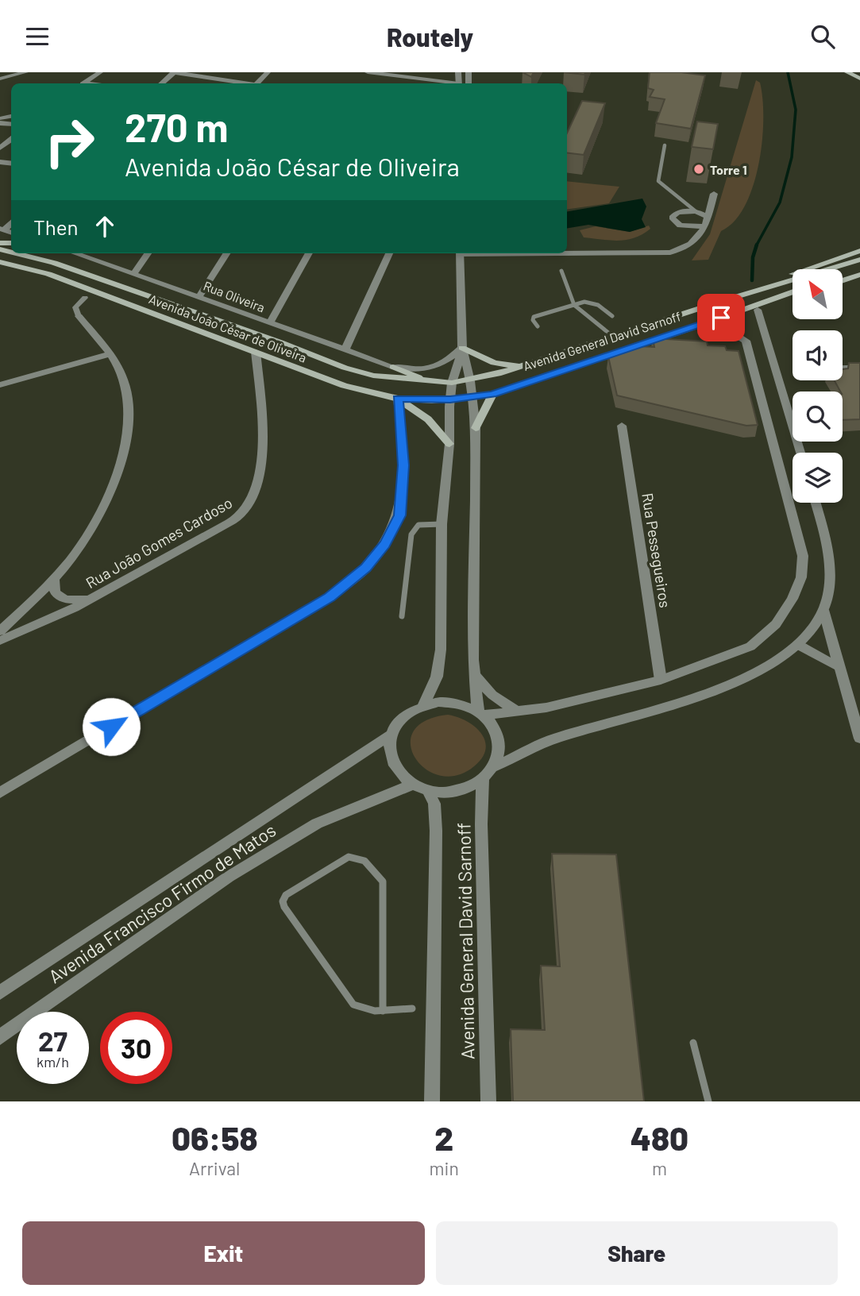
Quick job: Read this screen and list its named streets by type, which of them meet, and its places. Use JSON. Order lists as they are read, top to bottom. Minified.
{"streets":{"main road":["Avenida João César de Oliveira","Avenida General David Sarnoff"],"street":["Rua Oliveira","Rua João Gomes Cardoso","Rua Pessegueiros","Avenida Francisco Firmo de Matos"]},"crossings":[["Avenida João César de Oliveira","Avenida General David Sarnoff"],["Avenida João César de Oliveira","Rua João Gomes Cardoso"],["Avenida General David Sarnoff","Avenida Francisco Firmo de Matos"]],"places":["Torre 1"],"north":"top left","page":{"header":"Routely","turn":["270 m","Avenida João César de Oliveira"],"then":"Then","speed":"27 km/h","limit":"30","eta":["06:58","Arrival","2","min","480","m"],"buttons":["Exit","Share"]}}
